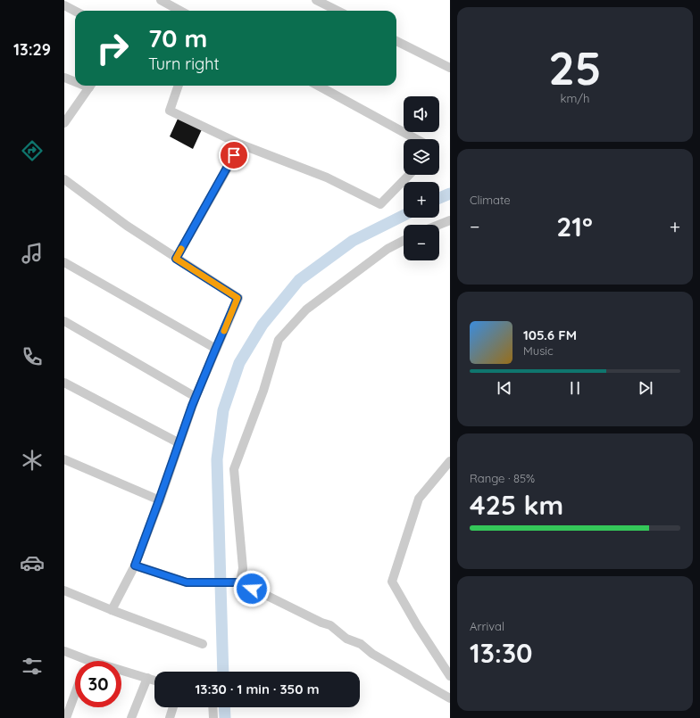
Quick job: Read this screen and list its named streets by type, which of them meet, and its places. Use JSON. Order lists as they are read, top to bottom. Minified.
{"page":{"tabs":"13:29","tile":[["25","km/h"],"Climate",["Range · 85%","425 km"],["Arrival","13:30"]],"turn":["70 m","Turn right"],"map_buttons":["+","−"],"heat":["−","21°","+"],"song":["105.6 FM","Music"],"limit":"30","trip":"13:30 · 1 min · 350 m"}}
